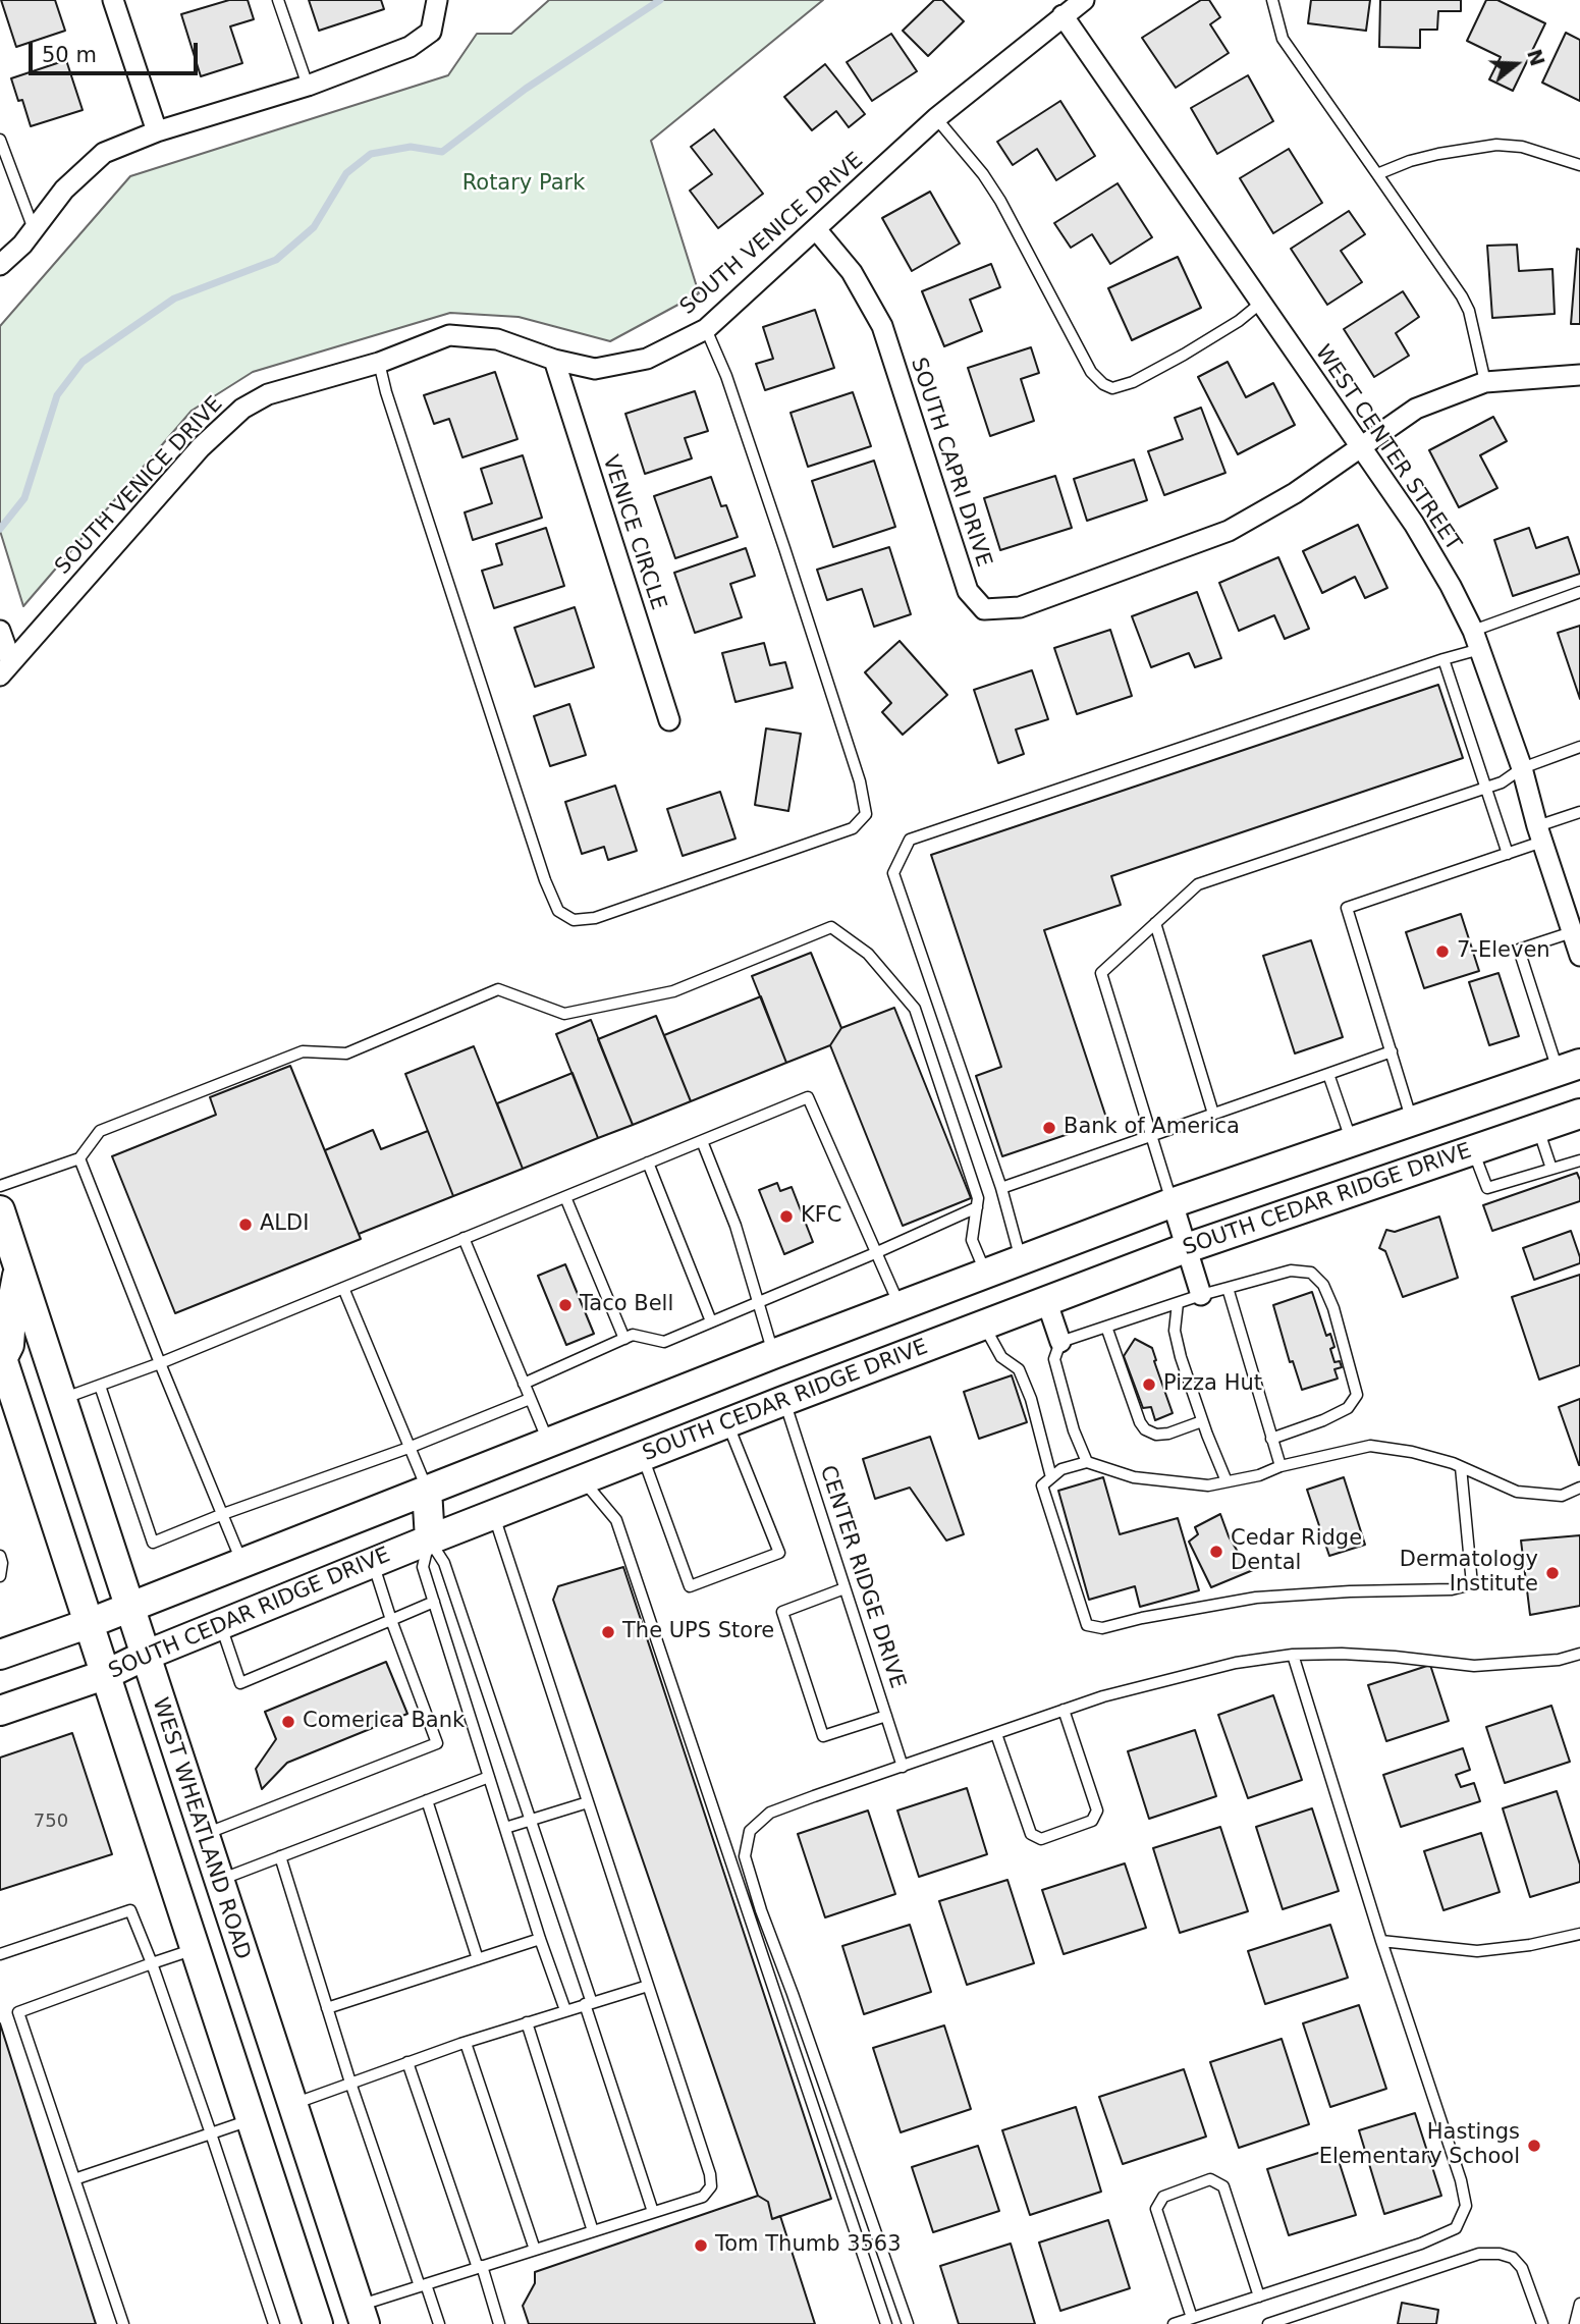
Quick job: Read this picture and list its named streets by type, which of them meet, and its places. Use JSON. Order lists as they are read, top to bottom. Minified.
{"streets":{"main road":["SOUTH CEDAR RIDGE DRIVE","WEST WHEATLAND ROAD"],"street":["SOUTH VENICE DRIVE","WEST CENTER STREET","SOUTH CAPRI DRIVE","VENICE CIRCLE"],"lane":["CENTER RIDGE DRIVE"]},"crossings":[["SOUTH VENICE DRIVE","WEST CENTER STREET"],["SOUTH VENICE DRIVE","SOUTH CAPRI DRIVE"],["SOUTH VENICE DRIVE","VENICE CIRCLE"],["WEST CENTER STREET","SOUTH CAPRI DRIVE"],["SOUTH CEDAR RIDGE DRIVE","CENTER RIDGE DRIVE"],["SOUTH CEDAR RIDGE DRIVE","WEST WHEATLAND ROAD"]],"parks":["Rotary Park"],"places":["7-Eleven","Bank of America","KFC","ALDI","Taco Bell","Pizza Hut","Cedar Ridge Dental","Dermatology Institute","The UPS Store","Comerica Bank","Hastings Elementary School","Tom Thumb 3563"],"house_numbers":["750"],"scale_bar":"50 m","north":"right"}
